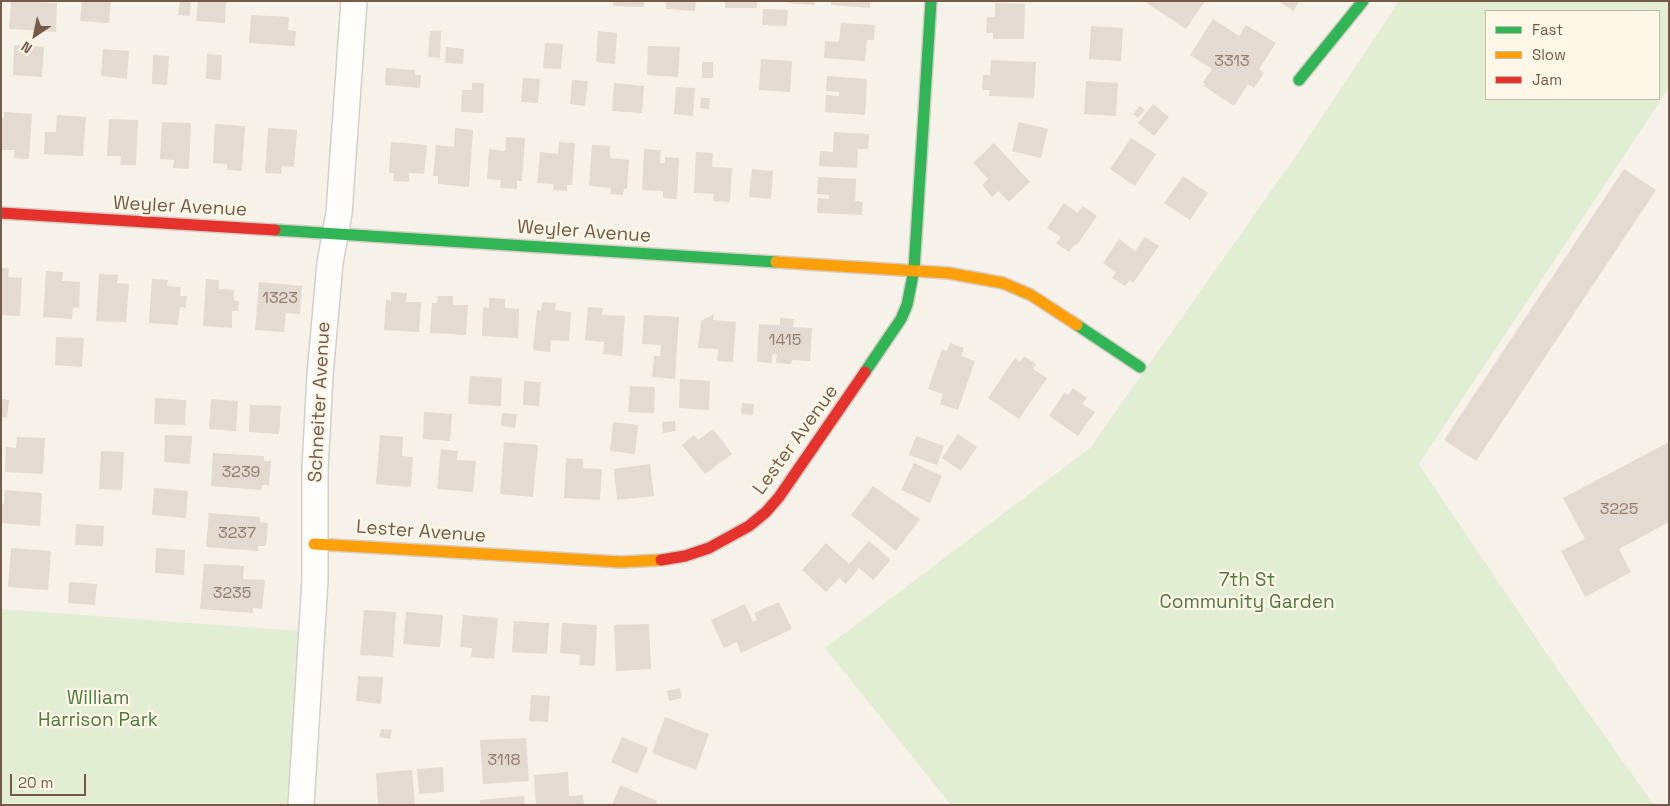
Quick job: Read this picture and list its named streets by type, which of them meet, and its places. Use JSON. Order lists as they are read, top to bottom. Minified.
{"streets":{"street":["Weyler Avenue","Schneiter Avenue","Lester Avenue"]},"crossings":[["Weyler Avenue","Schneiter Avenue"],["Weyler Avenue","Lester Avenue"],["Schneiter Avenue","Lester Avenue"]],"parks":["7th St Community Garden","William Harrison Park"],"house_numbers":["3313","1323","1415","3239","3225","3237","3235","3118"],"legend":["Fast","Slow","Jam"],"scale_bar":"20 m","north":"bottom left"}
